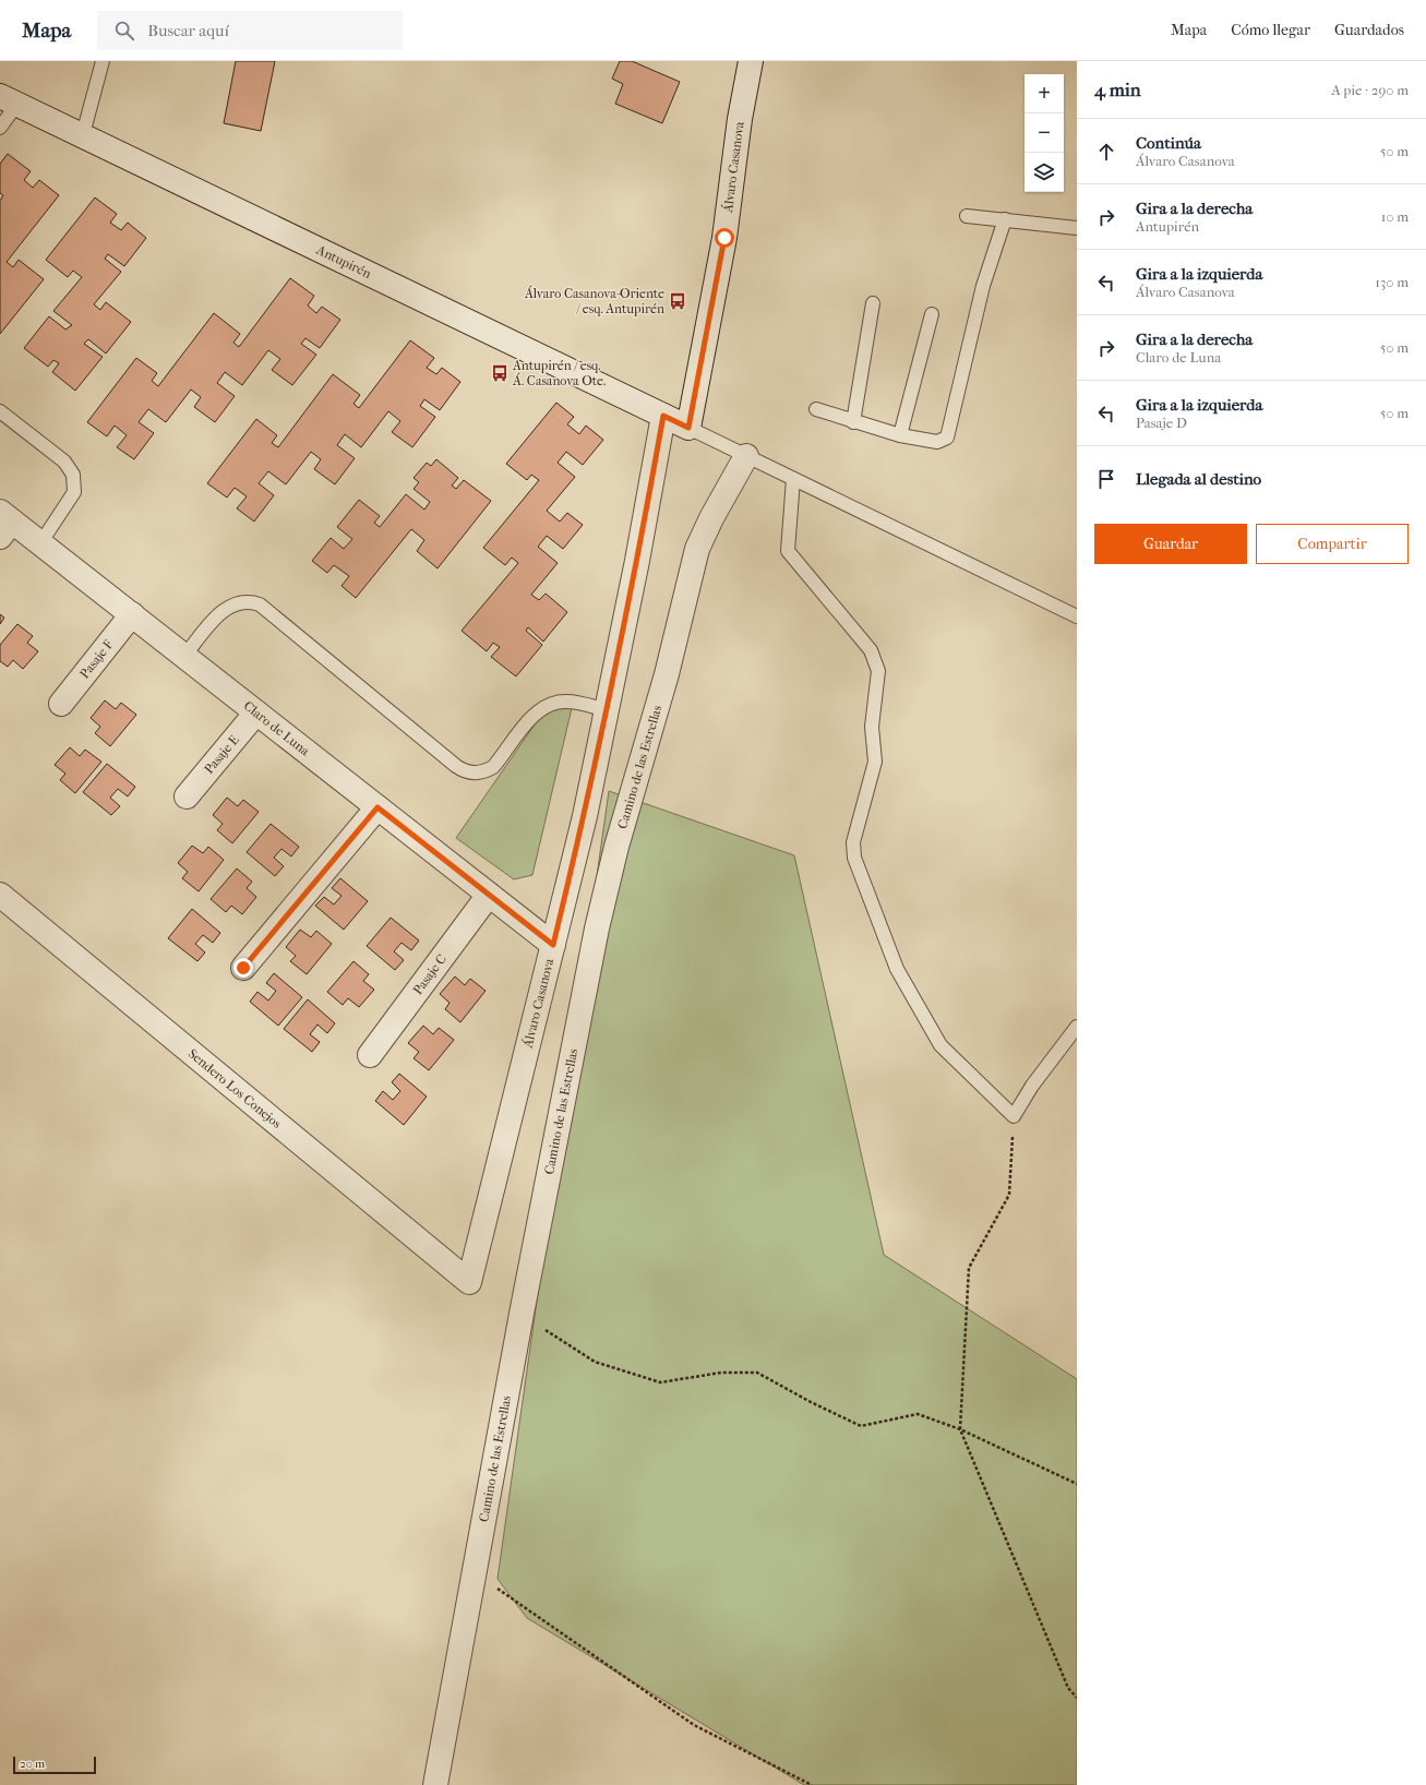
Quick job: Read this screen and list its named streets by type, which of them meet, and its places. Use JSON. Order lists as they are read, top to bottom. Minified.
{"streets":{"street":["Álvaro Casanova","Antupirén","Pasaje F","Claro de Luna","Pasaje E","Camino de las Estrellas","Pasaje C","Sendero Los Conejos"]},"crossings":[["Álvaro Casanova","Antupirén"],["Álvaro Casanova","Claro de Luna"],["Álvaro Casanova","Sendero Los Conejos"],["Pasaje F","Claro de Luna"],["Claro de Luna","Pasaje E"],["Claro de Luna","Pasaje C"]],"places":{"bus stop":["Álvaro Casanova-Oriente / esq. Antupirén","Antupirén / esq. Á. Casanova Ote."]},"scale_bar":"20 m","page":{"header":"Mapa","search":"Buscar aquí","nav":["Mapa","Cómo llegar","Guardados"],"heading":["4 min","A pie · 290 m"],"map_buttons":["+","−"],"list":[["Continúa","Álvaro Casanova","50 m"],["Gira a la derecha","Antupirén","10 m"],["Gira a la izquierda","Álvaro Casanova","130 m"],["Gira a la derecha","Claro de Luna","50 m"],["Gira a la izquierda","Pasaje D","50 m"],"Llegada al destino"],"buttons":["Guardar","Compartir"],"scale":"20 m"}}
